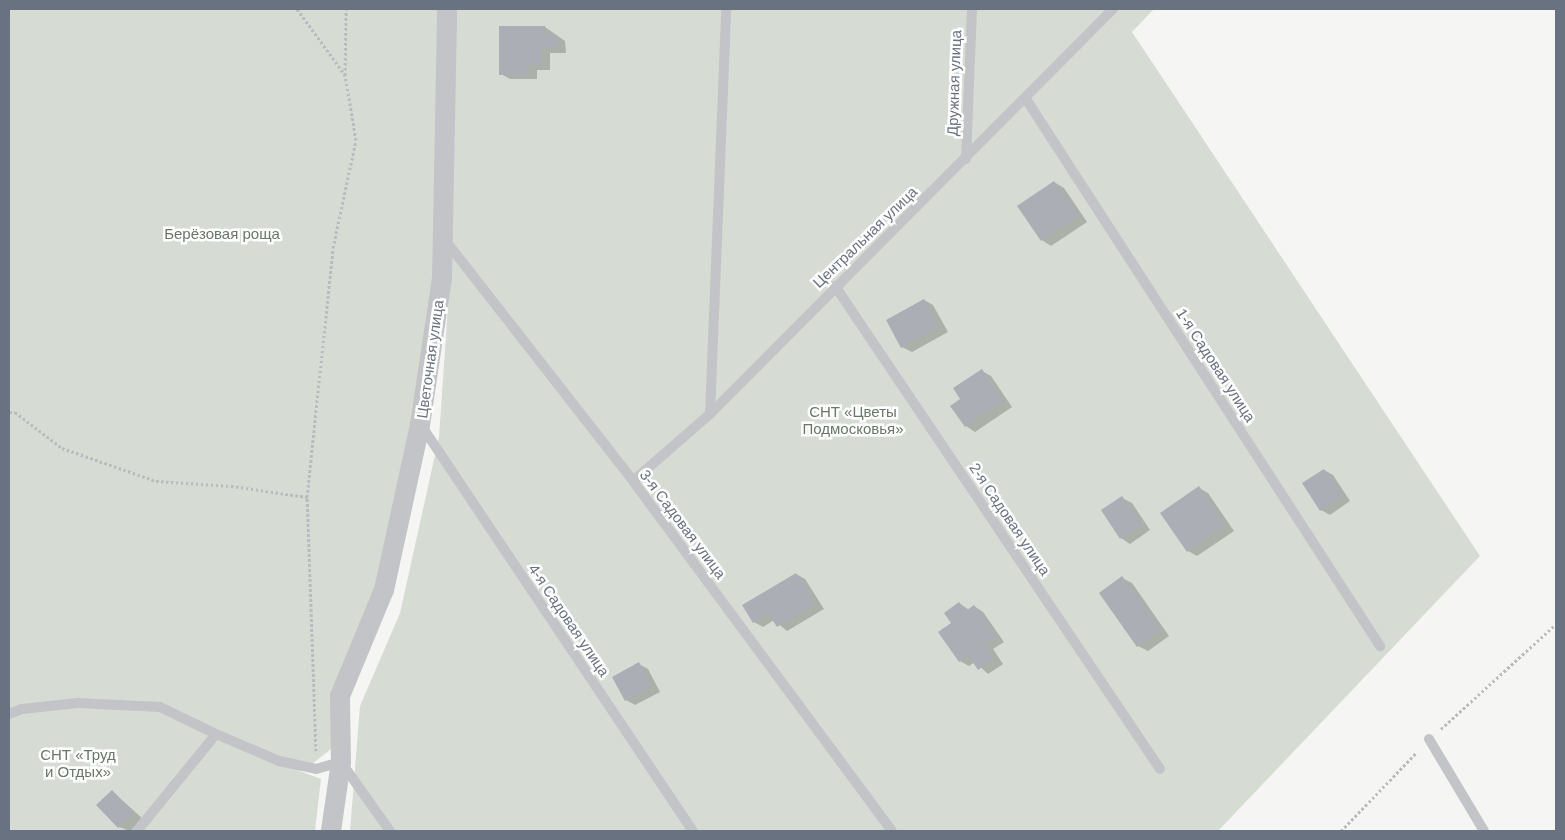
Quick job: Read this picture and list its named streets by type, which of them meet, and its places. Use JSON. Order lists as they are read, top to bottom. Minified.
{"streets":{"street":["Цветочная улица"],"lane":["Дружная улица","Центральная улица","1-я Садовая улица","2-я Садовая улица","3-я Садовая улица","4-я Садовая улица"]},"crossings":[["Дружная улица","Центральная улица"],["Центральная улица","1-я Садовая улица"],["Центральная улица","2-я Садовая улица"],["Центральная улица","3-я Садовая улица"],["Цветочная улица","3-я Садовая улица"],["Цветочная улица","4-я Садовая улица"]],"parks":["Берёзовая роща","СНТ «Цветы Подмосковья»","СНТ «Труд и Отдых»"]}
